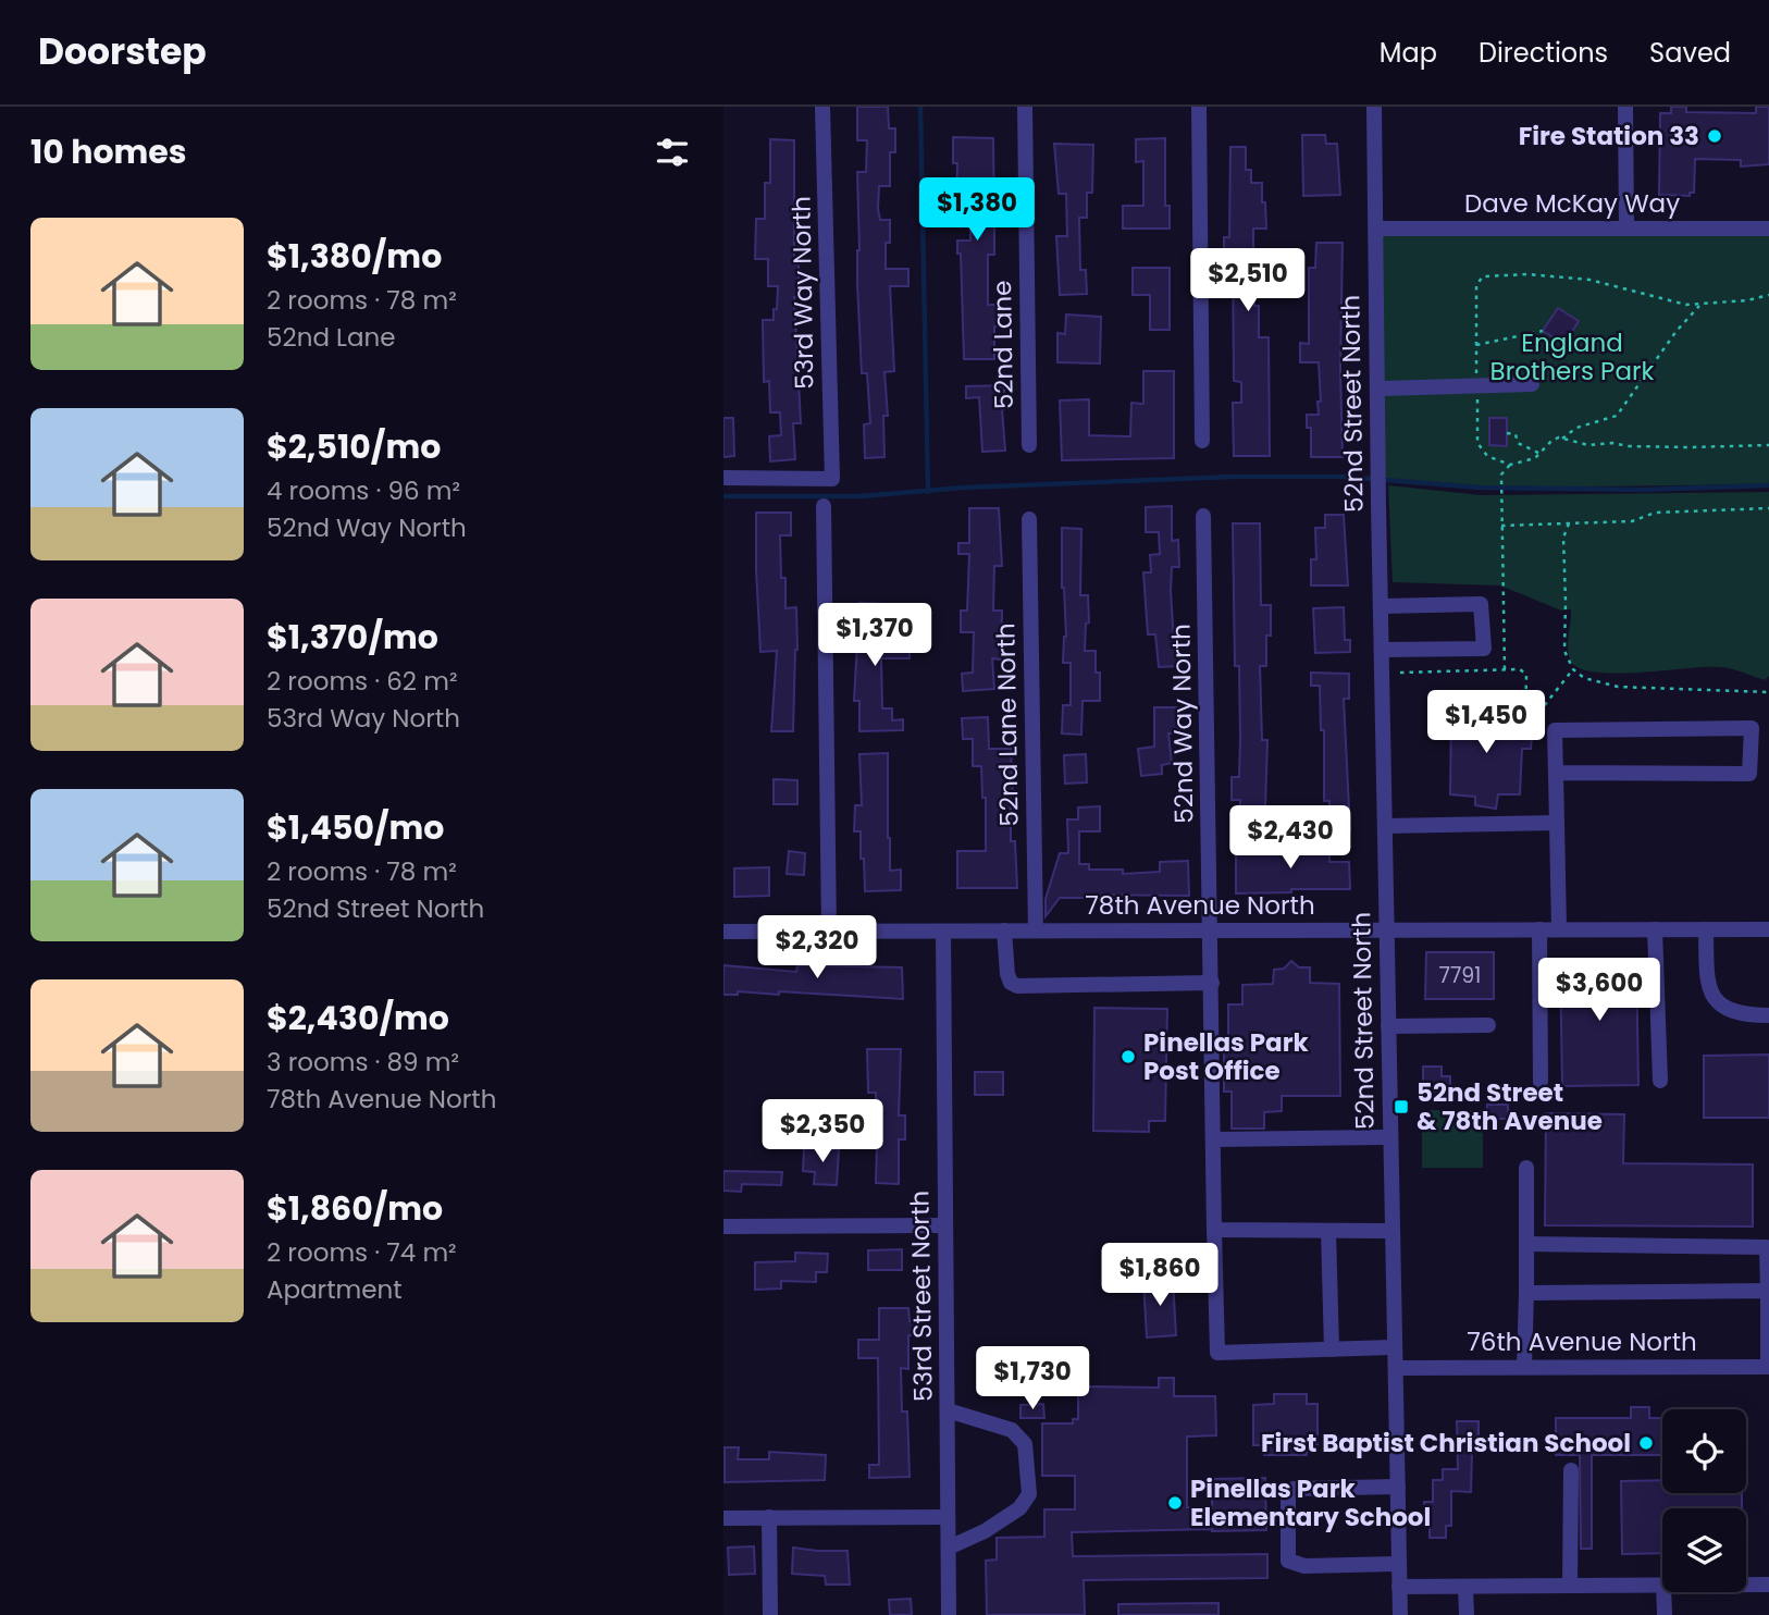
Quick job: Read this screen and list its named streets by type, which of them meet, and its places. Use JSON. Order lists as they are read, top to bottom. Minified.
{"streets":{"street":["Dave McKay Way","53rd Way North","52nd Lane","52nd Street North","52nd Way North","52nd Lane North","78th Avenue North","53rd Street North","76th Avenue North"]},"crossings":[["Dave McKay Way","52nd Street North"],["52nd Street North","78th Avenue North"],["52nd Street North","76th Avenue North"],["52nd Way North","78th Avenue North"],["52nd Lane North","78th Avenue North"],["78th Avenue North","53rd Street North"]],"parks":["England Brothers Park"],"places":{"other":["Fire Station 33","Pinellas Park Post Office","First Baptist Christian School","Pinellas Park Elementary School"],"transit":["52nd Street & 78th Avenue"]},"house_numbers":["7791"],"page":{"header":"Doorstep","nav":["Map","Directions","Saved"],"heading":"10 homes","price":["$1,380","$2,510","$1,370","$1,450","$2,430","$2,320","$3,600","$2,350","$1,860","$1,730"],"list":[{"name":"$1,380/mo","note":"2 rooms · 78 m² · 52nd Lane"},{"name":"$2,510/mo","note":"4 rooms · 96 m² · 52nd Way North"},{"name":"$1,370/mo","note":"2 rooms · 62 m² · 53rd Way North"},{"name":"$1,450/mo","note":"2 rooms · 78 m² · 52nd Street North"},{"name":"$2,430/mo","note":"3 rooms · 89 m² · 78th Avenue North"},{"name":"$1,860/mo","note":"2 rooms · 74 m² · Apartment"}]}}
